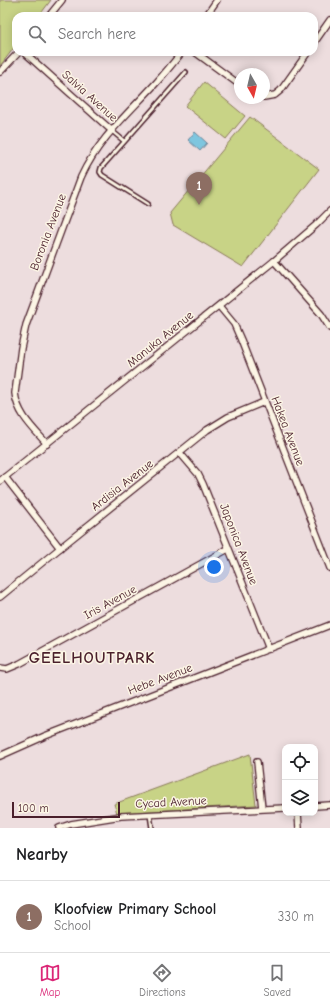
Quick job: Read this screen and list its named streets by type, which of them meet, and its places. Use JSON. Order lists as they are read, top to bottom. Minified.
{"streets":{"street":["Salvia Avenue","Boronia Avenue","Manuka Avenue","Hakea Avenue","Ardisia Avenue","Japonica Avenue","Iris Avenue","Hebe Avenue","Cycad Avenue"]},"crossings":[["Salvia Avenue","Boronia Avenue"],["Boronia Avenue","Manuka Avenue"],["Manuka Avenue","Hakea Avenue"],["Hakea Avenue","Ardisia Avenue"],["Ardisia Avenue","Japonica Avenue"],["Japonica Avenue","Iris Avenue"],["Japonica Avenue","Hebe Avenue"]],"districts":["GEELHOUTPARK"],"scale_bar":"100 m","north":"bottom","page":{"search":"Search here","pins":"1","scale":"100 m","heading":"Nearby","list":[{"mark":"1","name":"Kloofview Primary School","note":"School","value":"330 m"}],"nav":["Map","Directions","Saved"]}}
